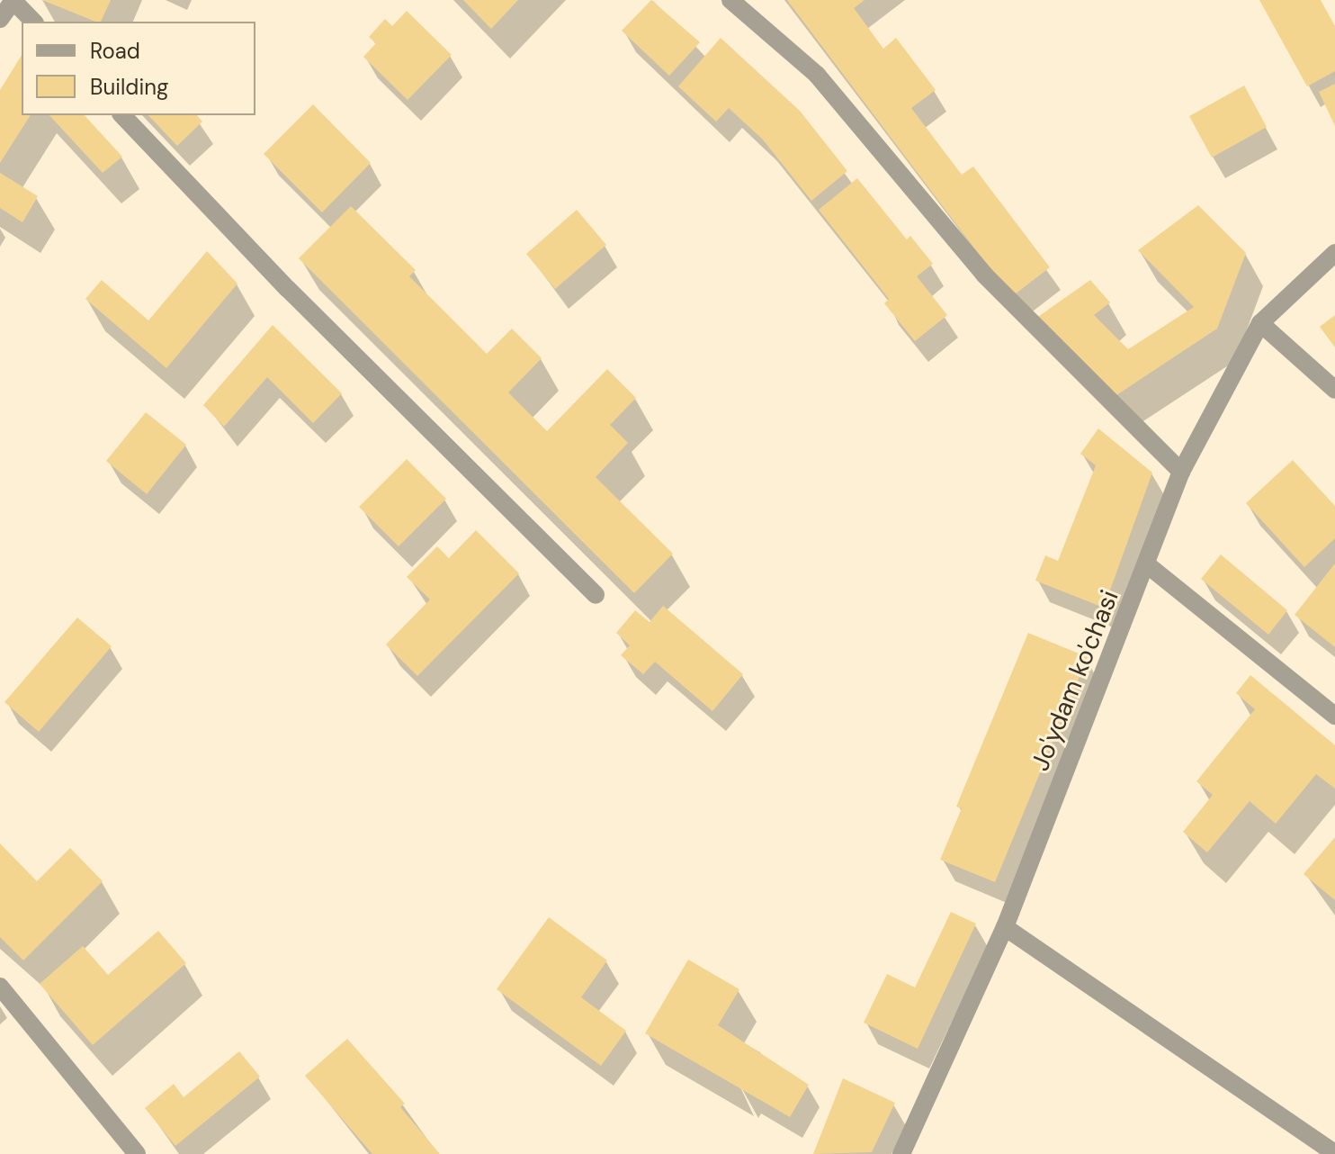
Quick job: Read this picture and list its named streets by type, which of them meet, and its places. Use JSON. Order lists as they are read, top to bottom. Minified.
{"streets":{"street":["Jo'ydam ko'chasi"]},"legend":["Road","Building"]}
